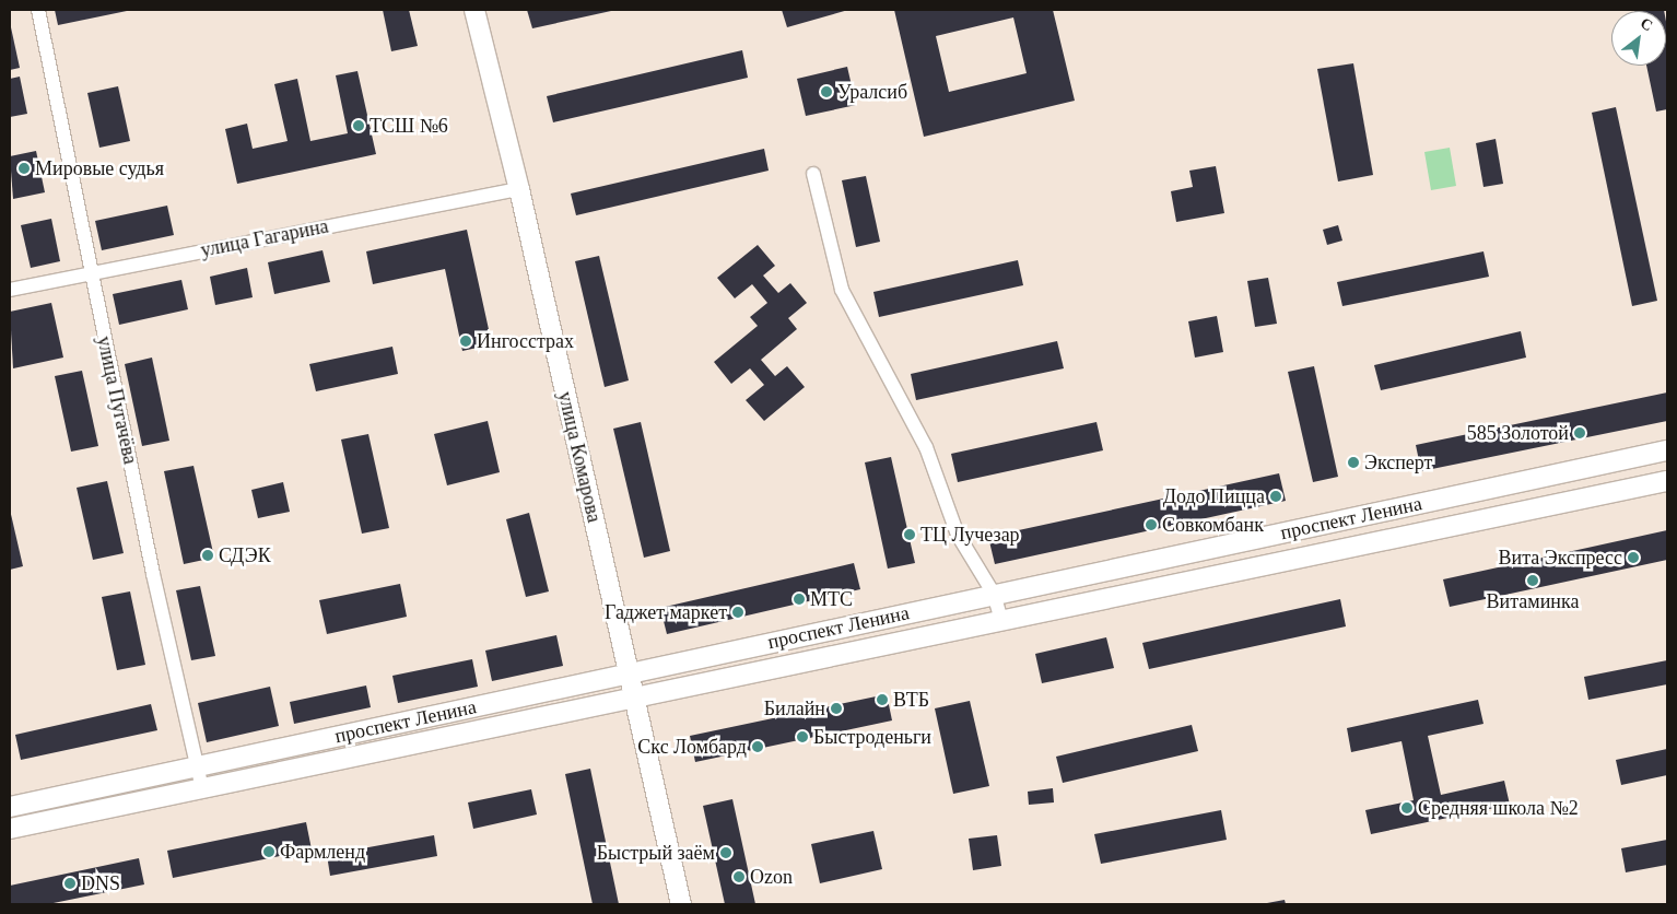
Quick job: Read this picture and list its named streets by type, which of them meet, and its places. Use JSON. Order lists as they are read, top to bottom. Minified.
{"streets":{"street":["улица Гагарина","улица Пугачёва","улица Комарова","проспект Ленина"]},"crossings":[["улица Гагарина","улица Пугачёва"],["улица Гагарина","улица Комарова"],["улица Пугачёва","проспект Ленина"],["улица Комарова","проспект Ленина"]],"places":["Уралсиб","ТСШ №6","Мировые судья","Ингосстрах","585 Золотой","Эксперт","Додо Пицца","Совкомбанк","ТЦ Лучезар","СДЭК","Вита Экспресс","Витаминка","МТС","Гаджет маркет","ВТБ","Билайн","Быстроденьги","Скс Ломбард","Средняя школа №2","Фармленд","Быстрый заём","Ozon","DNS"],"north":"top right"}
